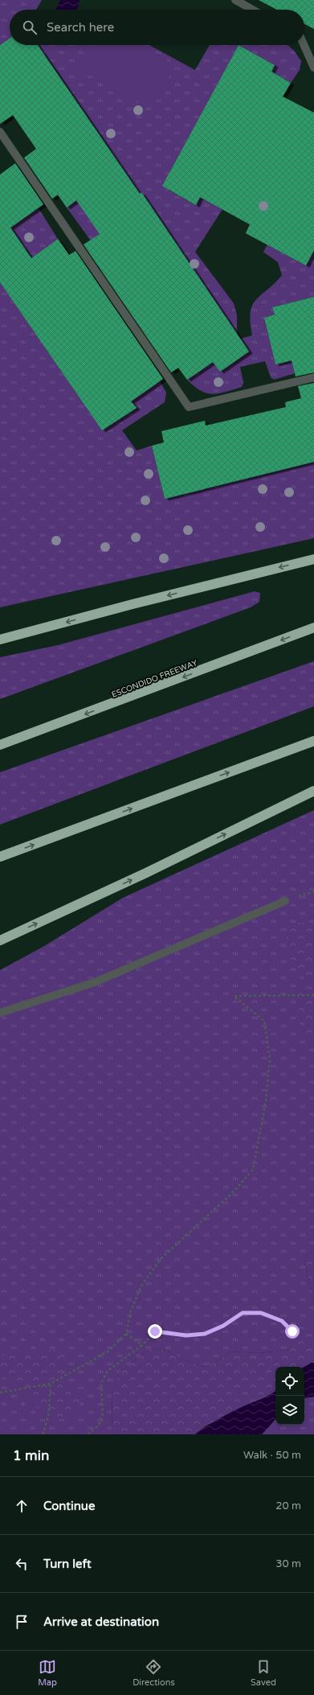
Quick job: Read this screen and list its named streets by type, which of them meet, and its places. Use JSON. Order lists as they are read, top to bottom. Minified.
{"streets":{"highway":["ESCONDIDO FREEWAY"]},"page":{"search":"Search here","heading":["1 min","Walk · 50 m"],"list":[["Continue","20 m"],["Turn left","30 m"],"Arrive at destination"],"nav":["Map","Directions","Saved"]}}
